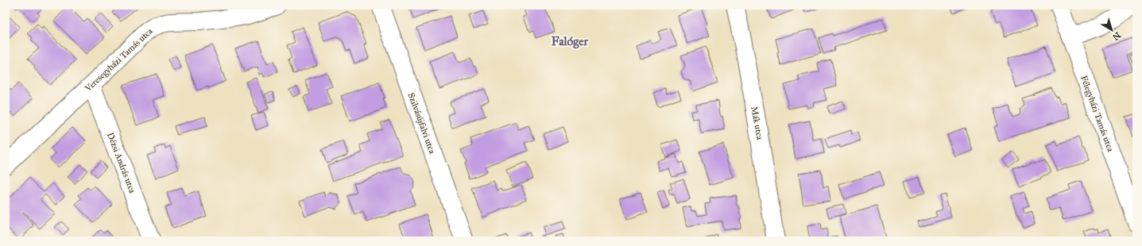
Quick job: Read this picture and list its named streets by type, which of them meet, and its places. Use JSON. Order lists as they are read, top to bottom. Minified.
{"streets":{"street":["Veresegyházi Tamás utca","Félegyházi Tamás utca","Szilvásújfalvi utca","Mák utca","Dézsi András utca"]},"crossings":[["Veresegyházi Tamás utca","Dézsi András utca"]],"districts":["Falóger"],"north":"bottom right"}
